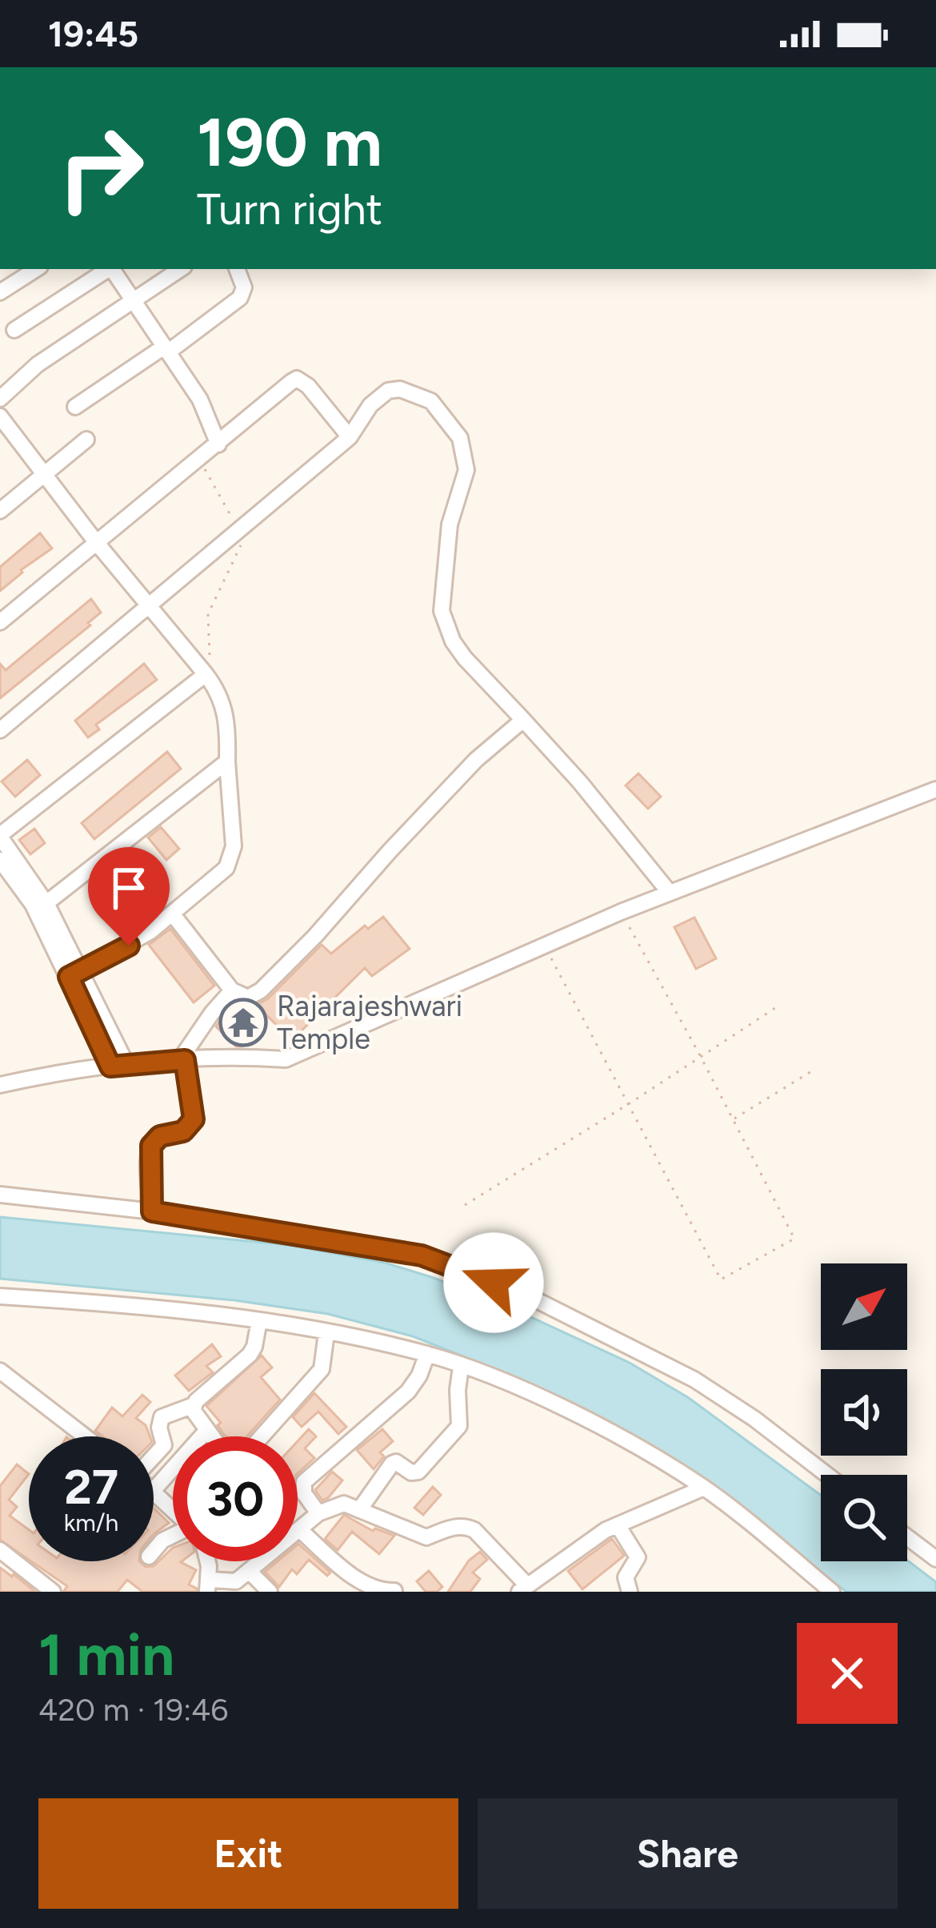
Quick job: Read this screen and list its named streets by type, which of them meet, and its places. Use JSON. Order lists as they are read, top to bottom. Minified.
{"places":{"temple":["Rajarajeshwari Temple"]},"north":"top right","page":{"status":"19:45","turn":["190 m","Turn right"],"speed":"27 km/h","limit":"30","heading":["1 min","420 m · 19:46"],"buttons":["Exit","Share"]}}
